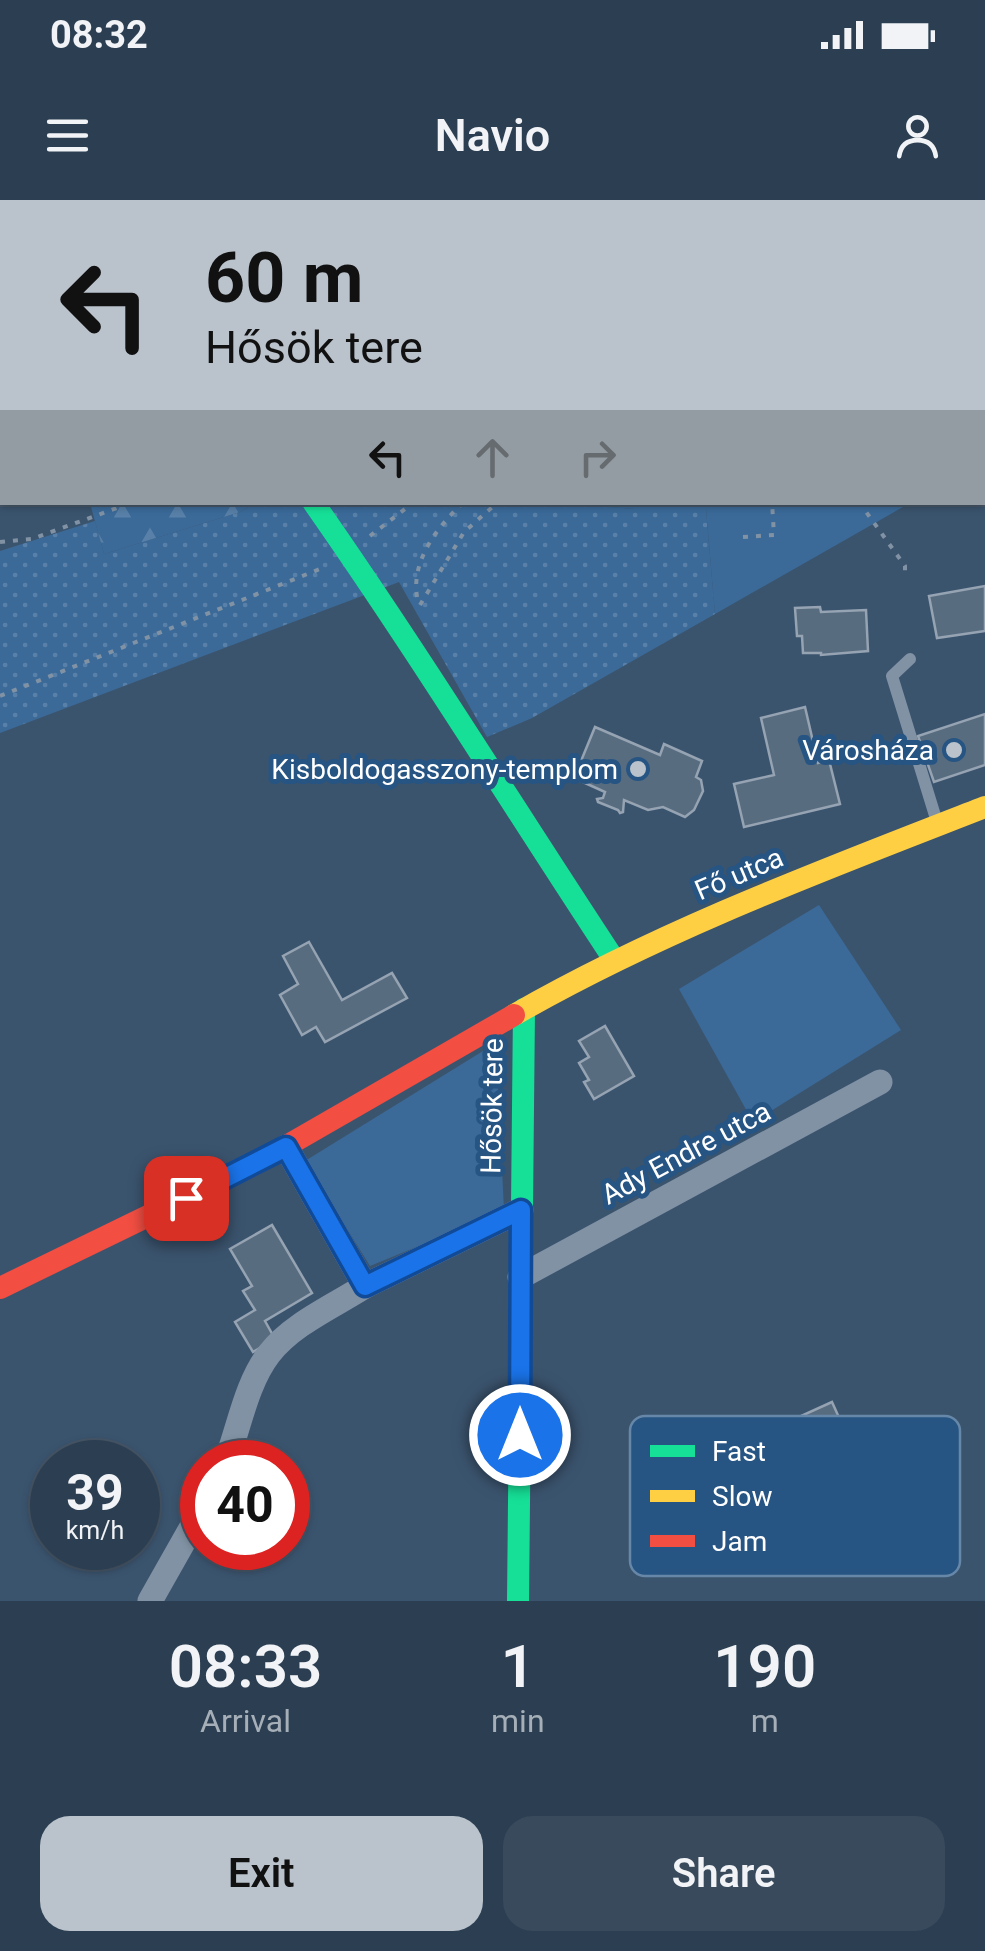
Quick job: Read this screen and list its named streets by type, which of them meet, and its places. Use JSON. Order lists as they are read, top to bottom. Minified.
{"streets":{"street":["Fő utca","Hősök tere","Ady Endre utca"]},"crossings":[["Fő utca","Hősök tere"]],"places":["Városháza","Kisboldogasszony-templom"],"legend":["Fast","Slow","Jam"],"page":{"status":"08:32","header":"Navio","turn":["60 m","Hősök tere"],"speed":"39 km/h","limit":"40","eta":["08:33","Arrival","1","min","190","m"],"buttons":["Exit","Share"]}}
